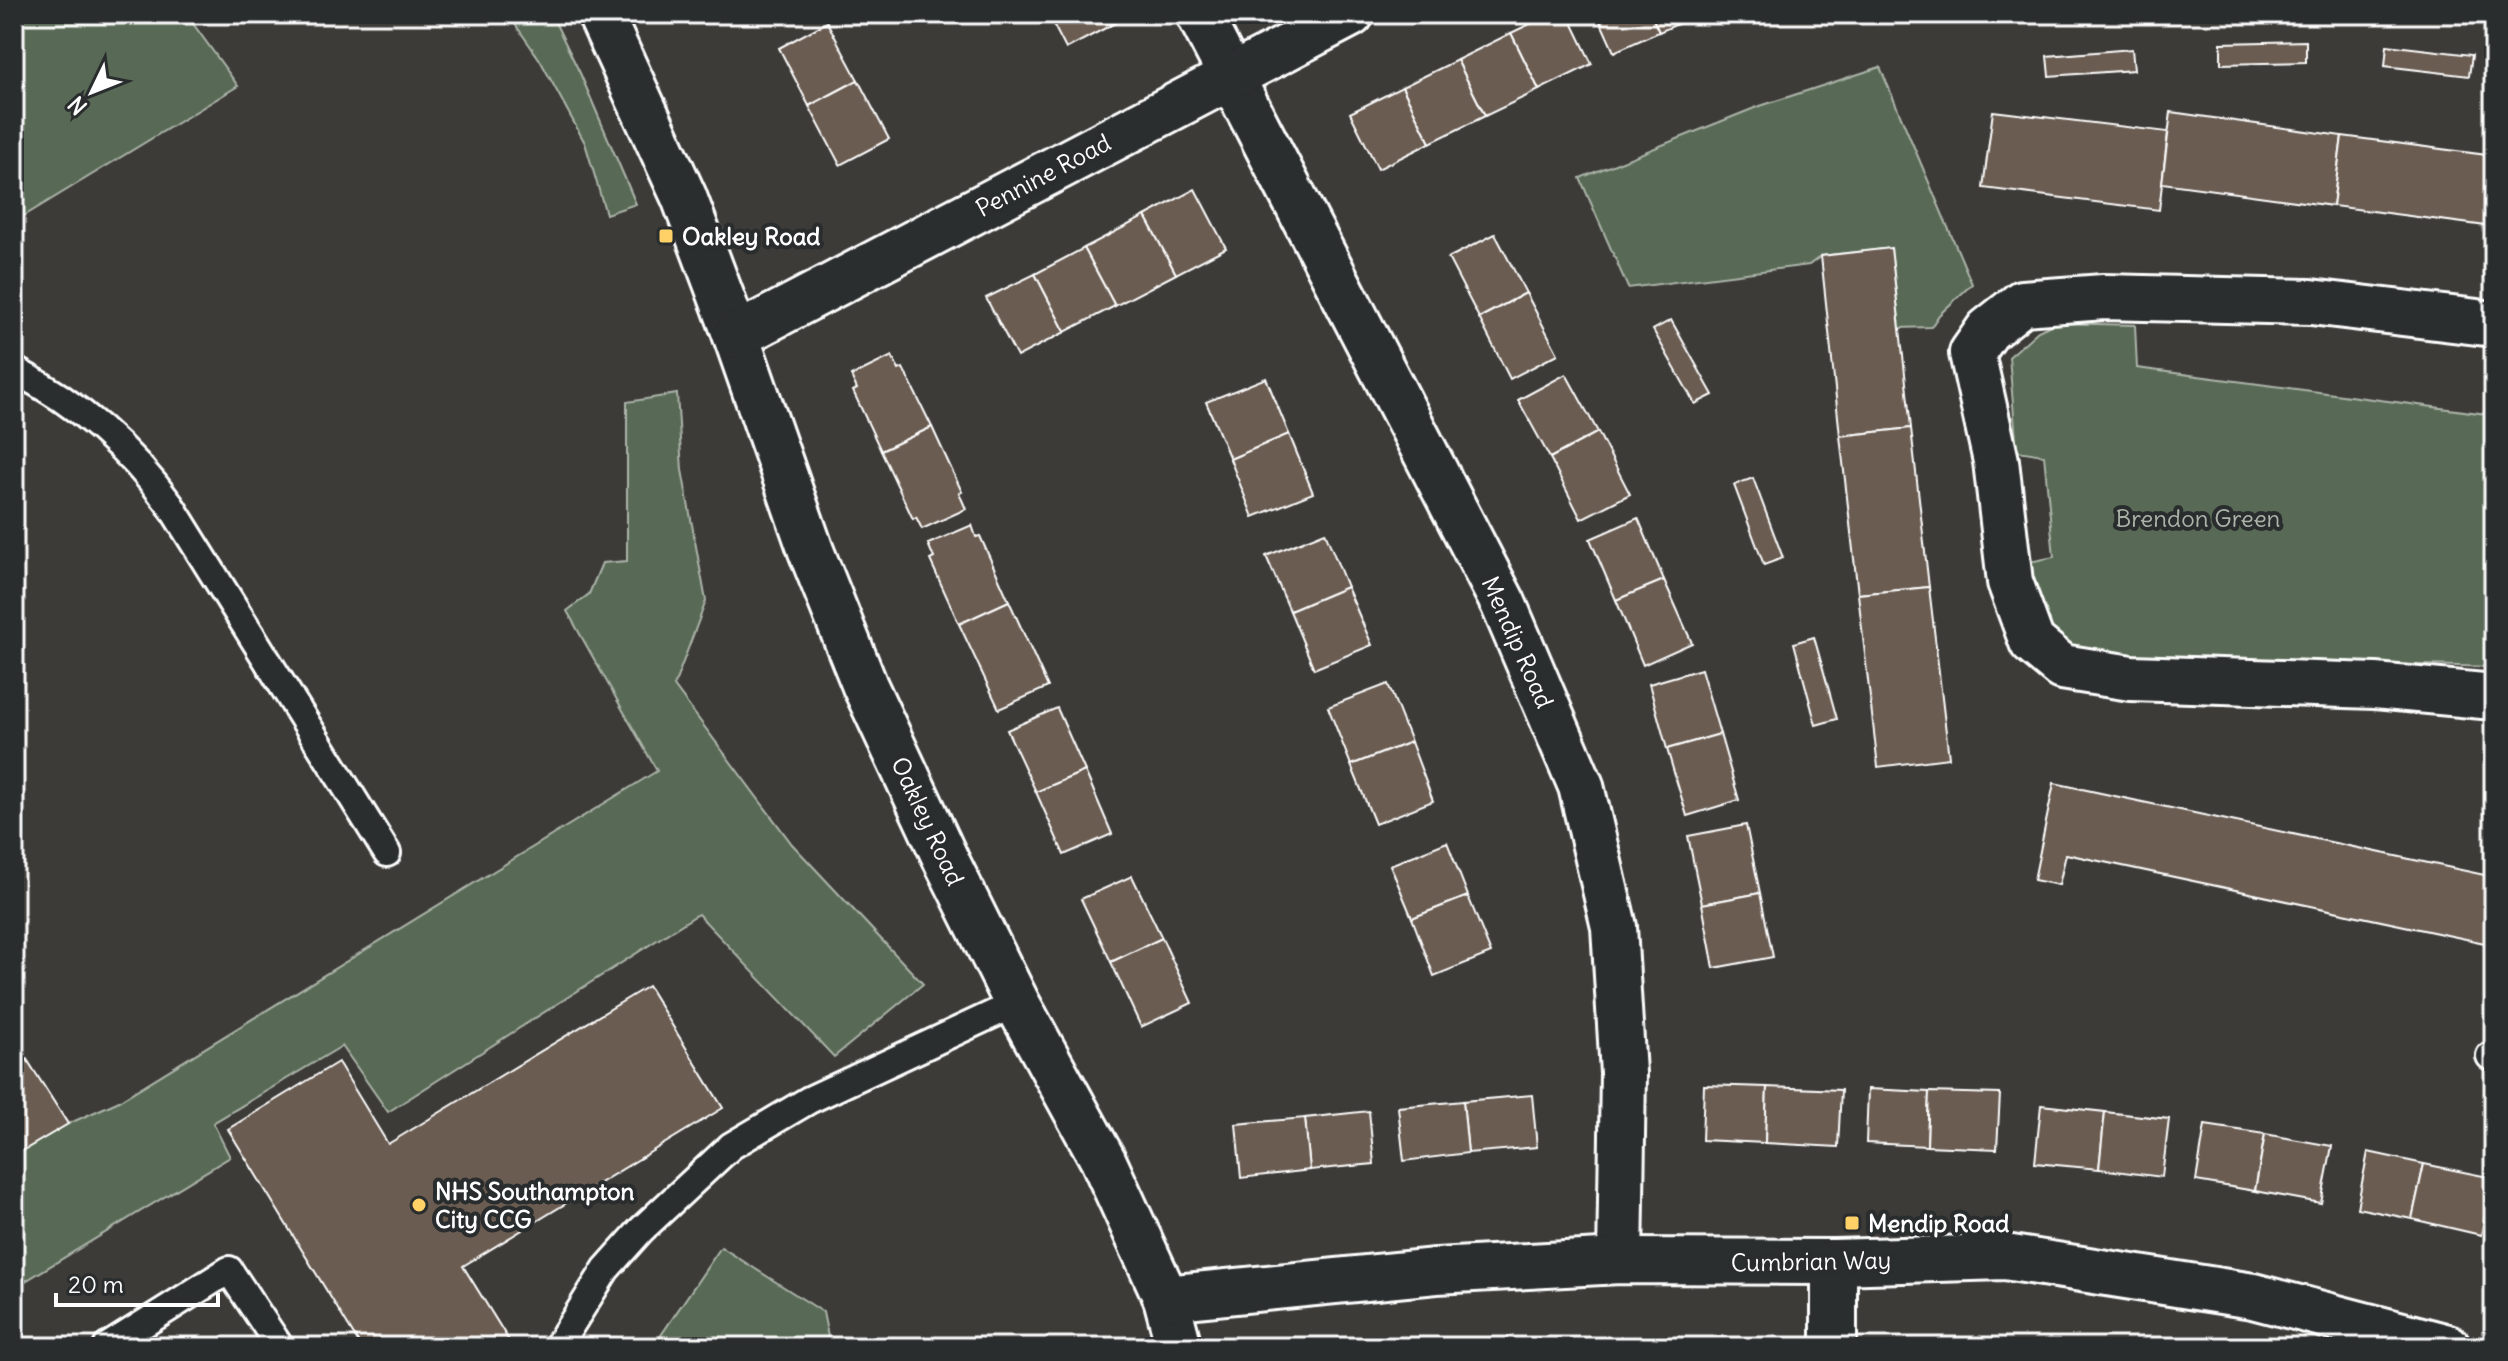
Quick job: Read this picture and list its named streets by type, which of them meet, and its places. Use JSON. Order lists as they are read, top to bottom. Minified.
{"streets":{"street":["Pennine Road","Mendip Road","Oakley Road","Cumbrian Way"]},"crossings":[["Pennine Road","Mendip Road"],["Pennine Road","Oakley Road"],["Mendip Road","Cumbrian Way"],["Oakley Road","Cumbrian Way"]],"parks":["Brendon Green"],"places":{"transit":["Oakley Road","Mendip Road"],"other":["NHS Southampton City CCG"]},"scale_bar":"20 m","north":"bottom left"}
